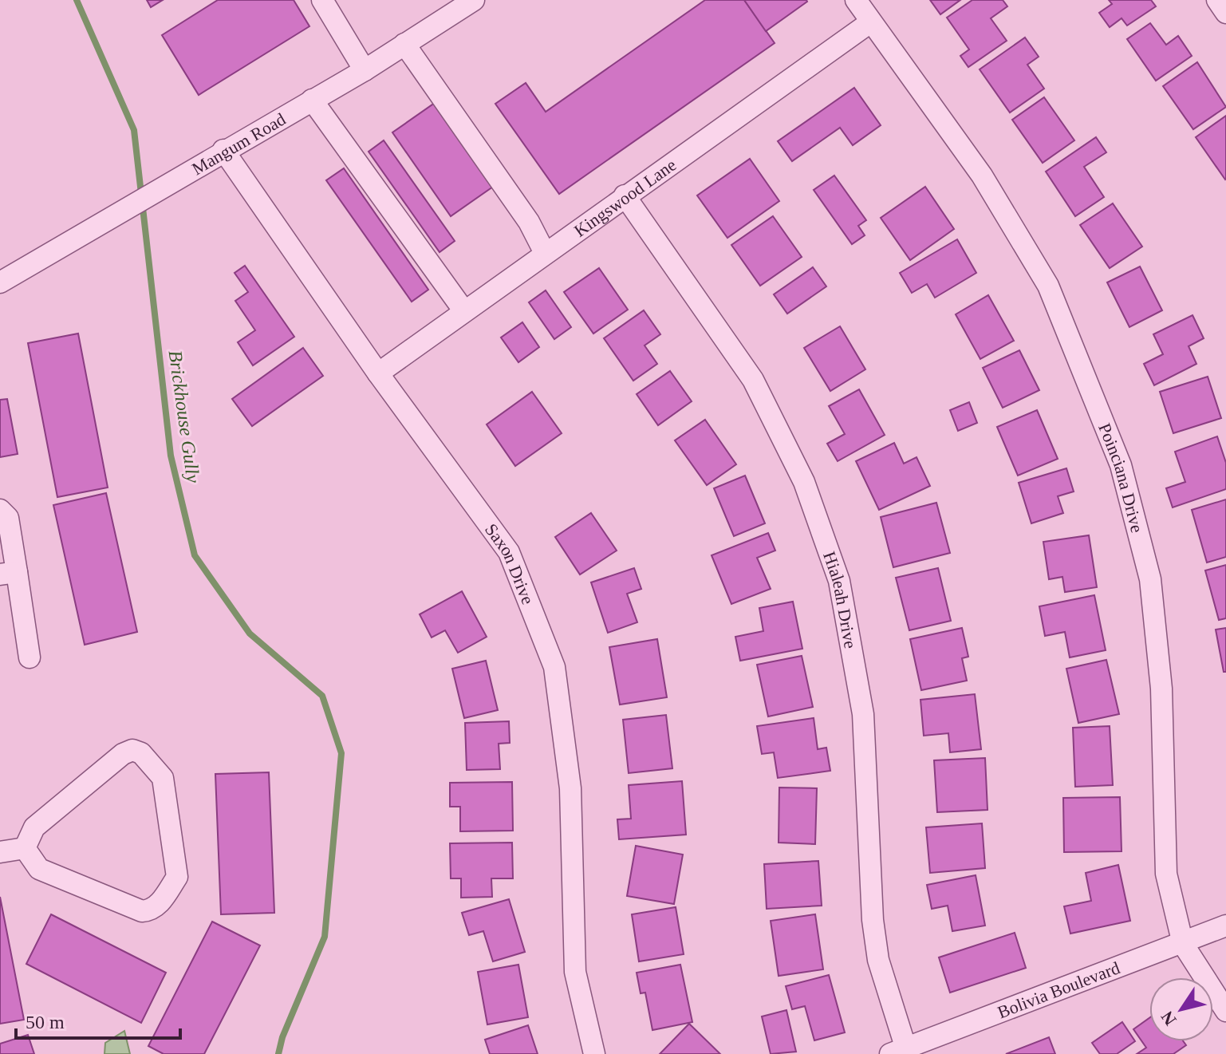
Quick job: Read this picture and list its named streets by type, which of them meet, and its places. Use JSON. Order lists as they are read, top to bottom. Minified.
{"streets":{"street":["Mangum Road","Kingswood Lane","Poinciana Drive","Saxon Drive","Hialeah Drive","Bolivia Boulevard"]},"crossings":[["Mangum Road","Saxon Drive"],["Kingswood Lane","Poinciana Drive"],["Kingswood Lane","Saxon Drive"],["Kingswood Lane","Hialeah Drive"],["Poinciana Drive","Bolivia Boulevard"],["Hialeah Drive","Bolivia Boulevard"]],"water":["Brickhouse Gully"],"scale_bar":"50 m","north":"bottom left"}
